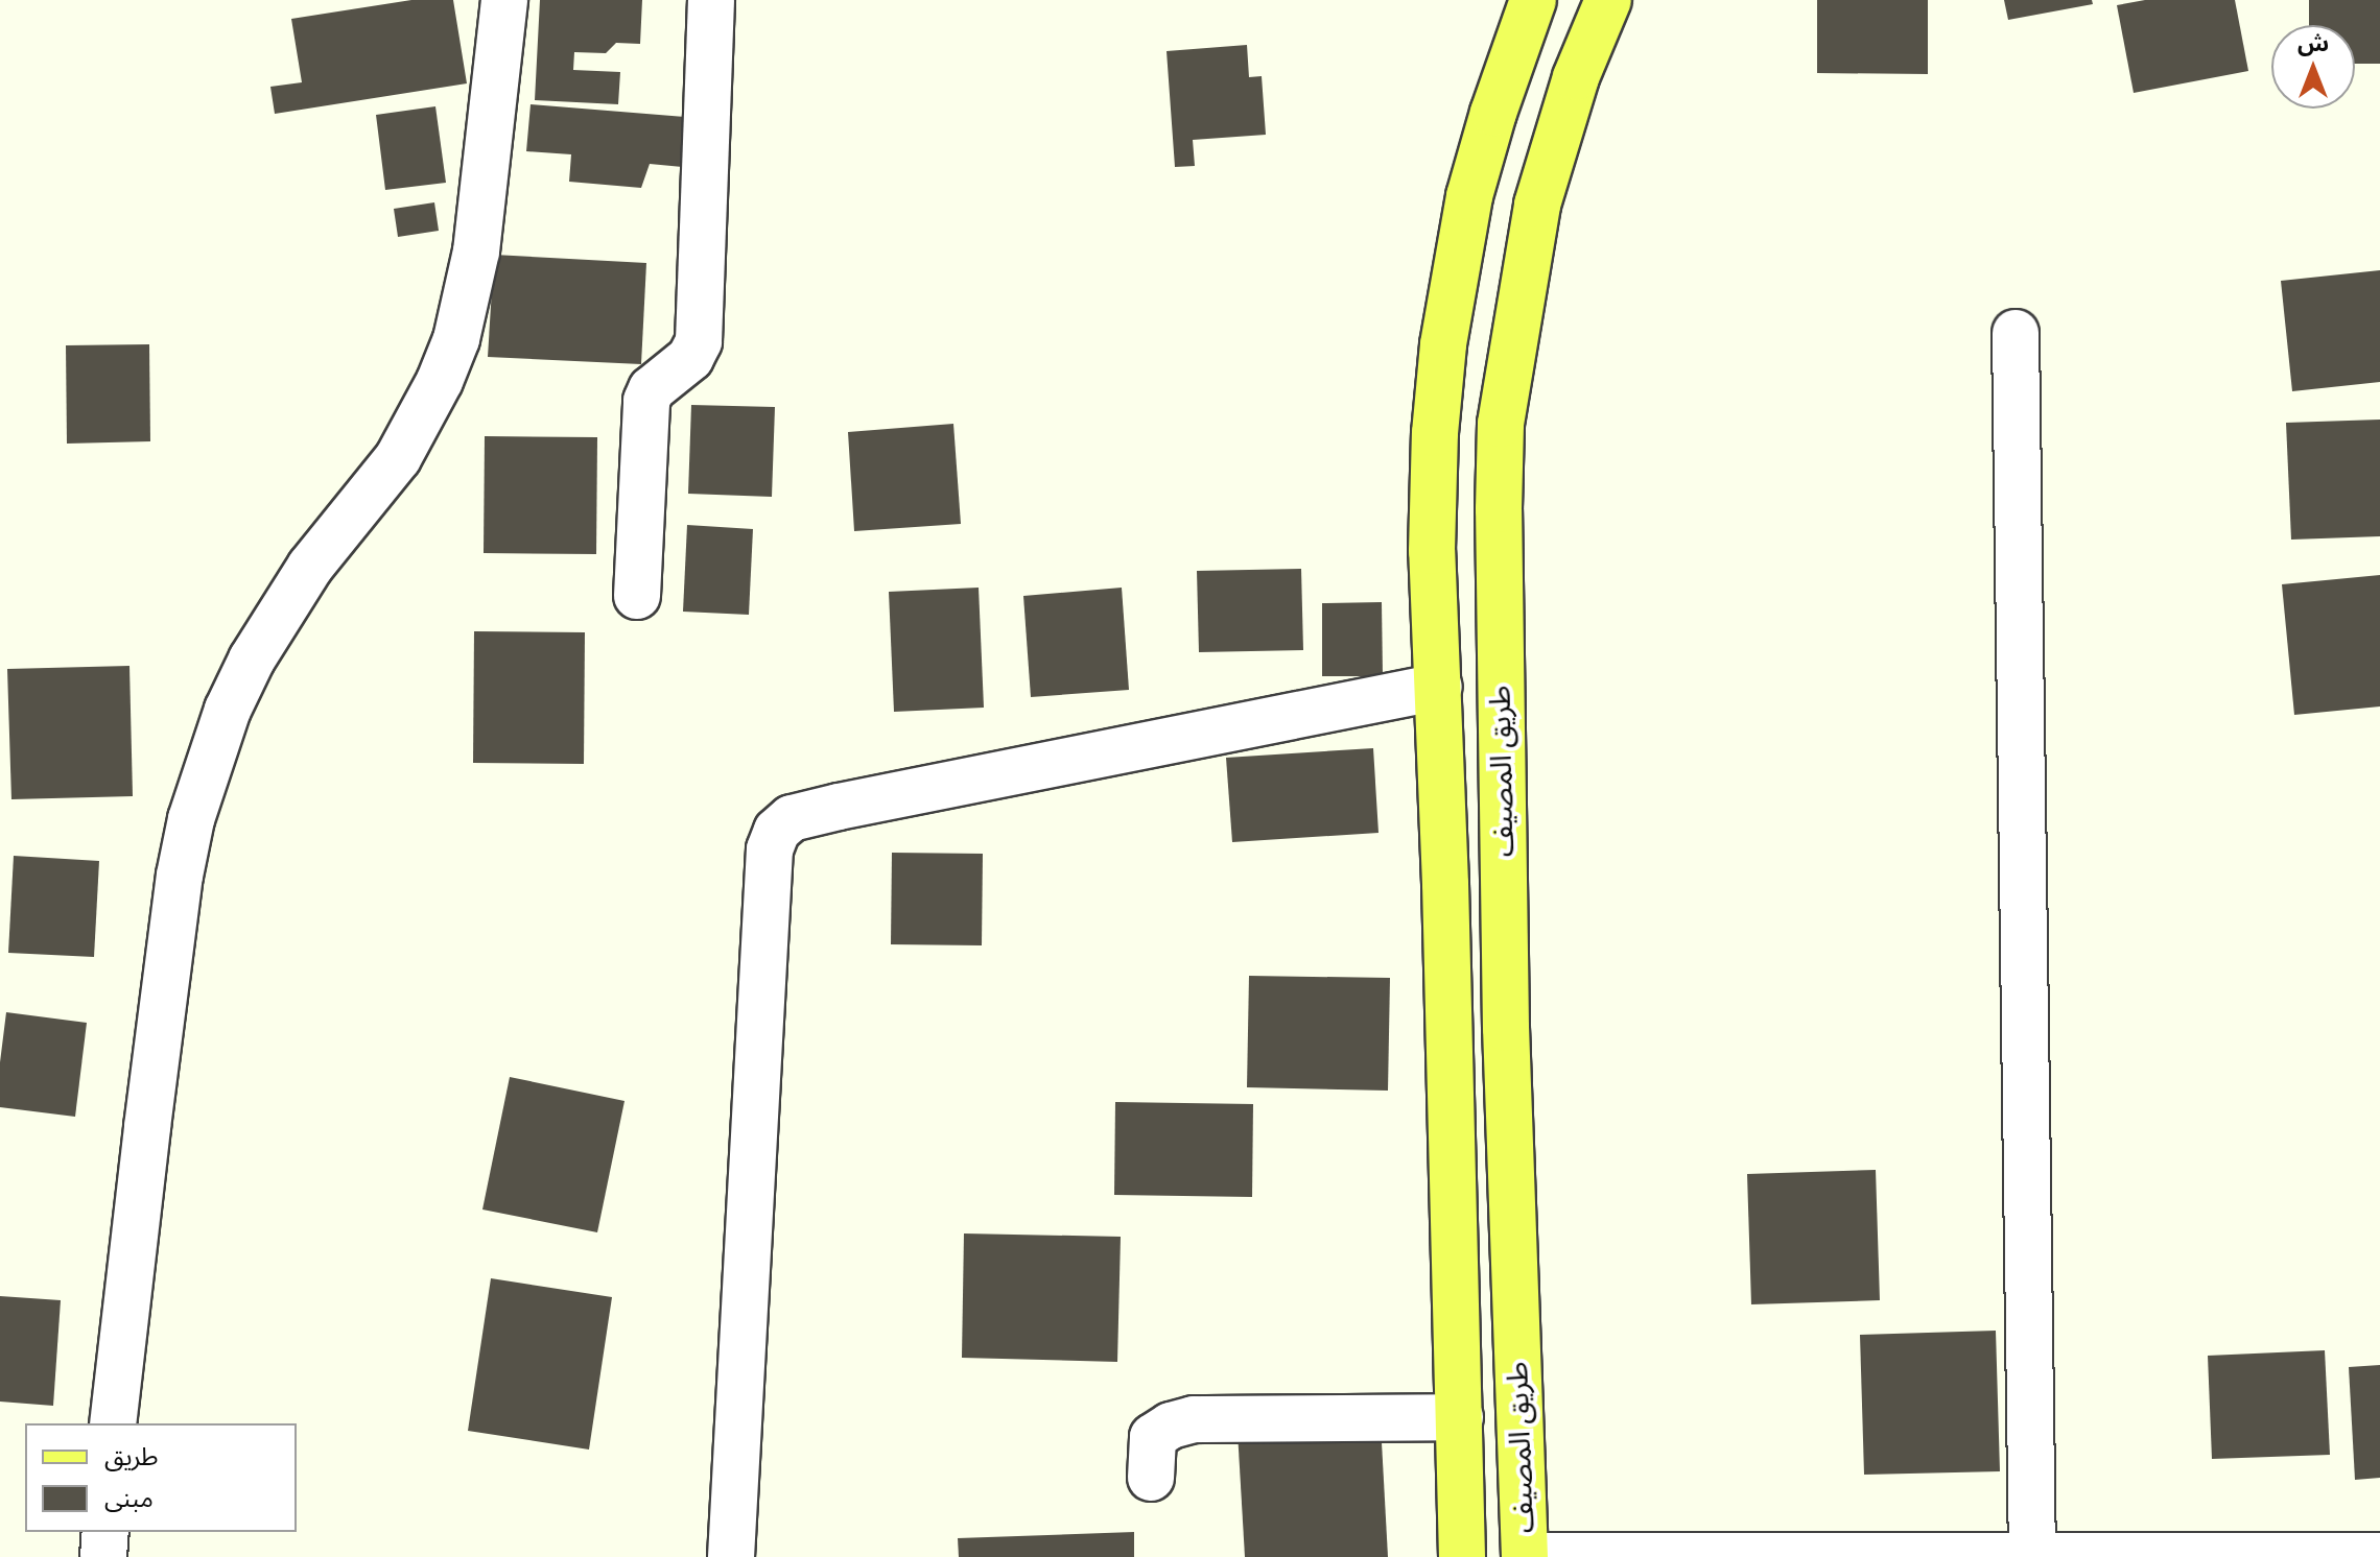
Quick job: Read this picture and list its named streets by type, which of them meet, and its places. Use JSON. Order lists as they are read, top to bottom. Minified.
{"streets":{"main road":["طريق المصيف"]},"legend":["طريق","مبنى"],"north":"top"}
